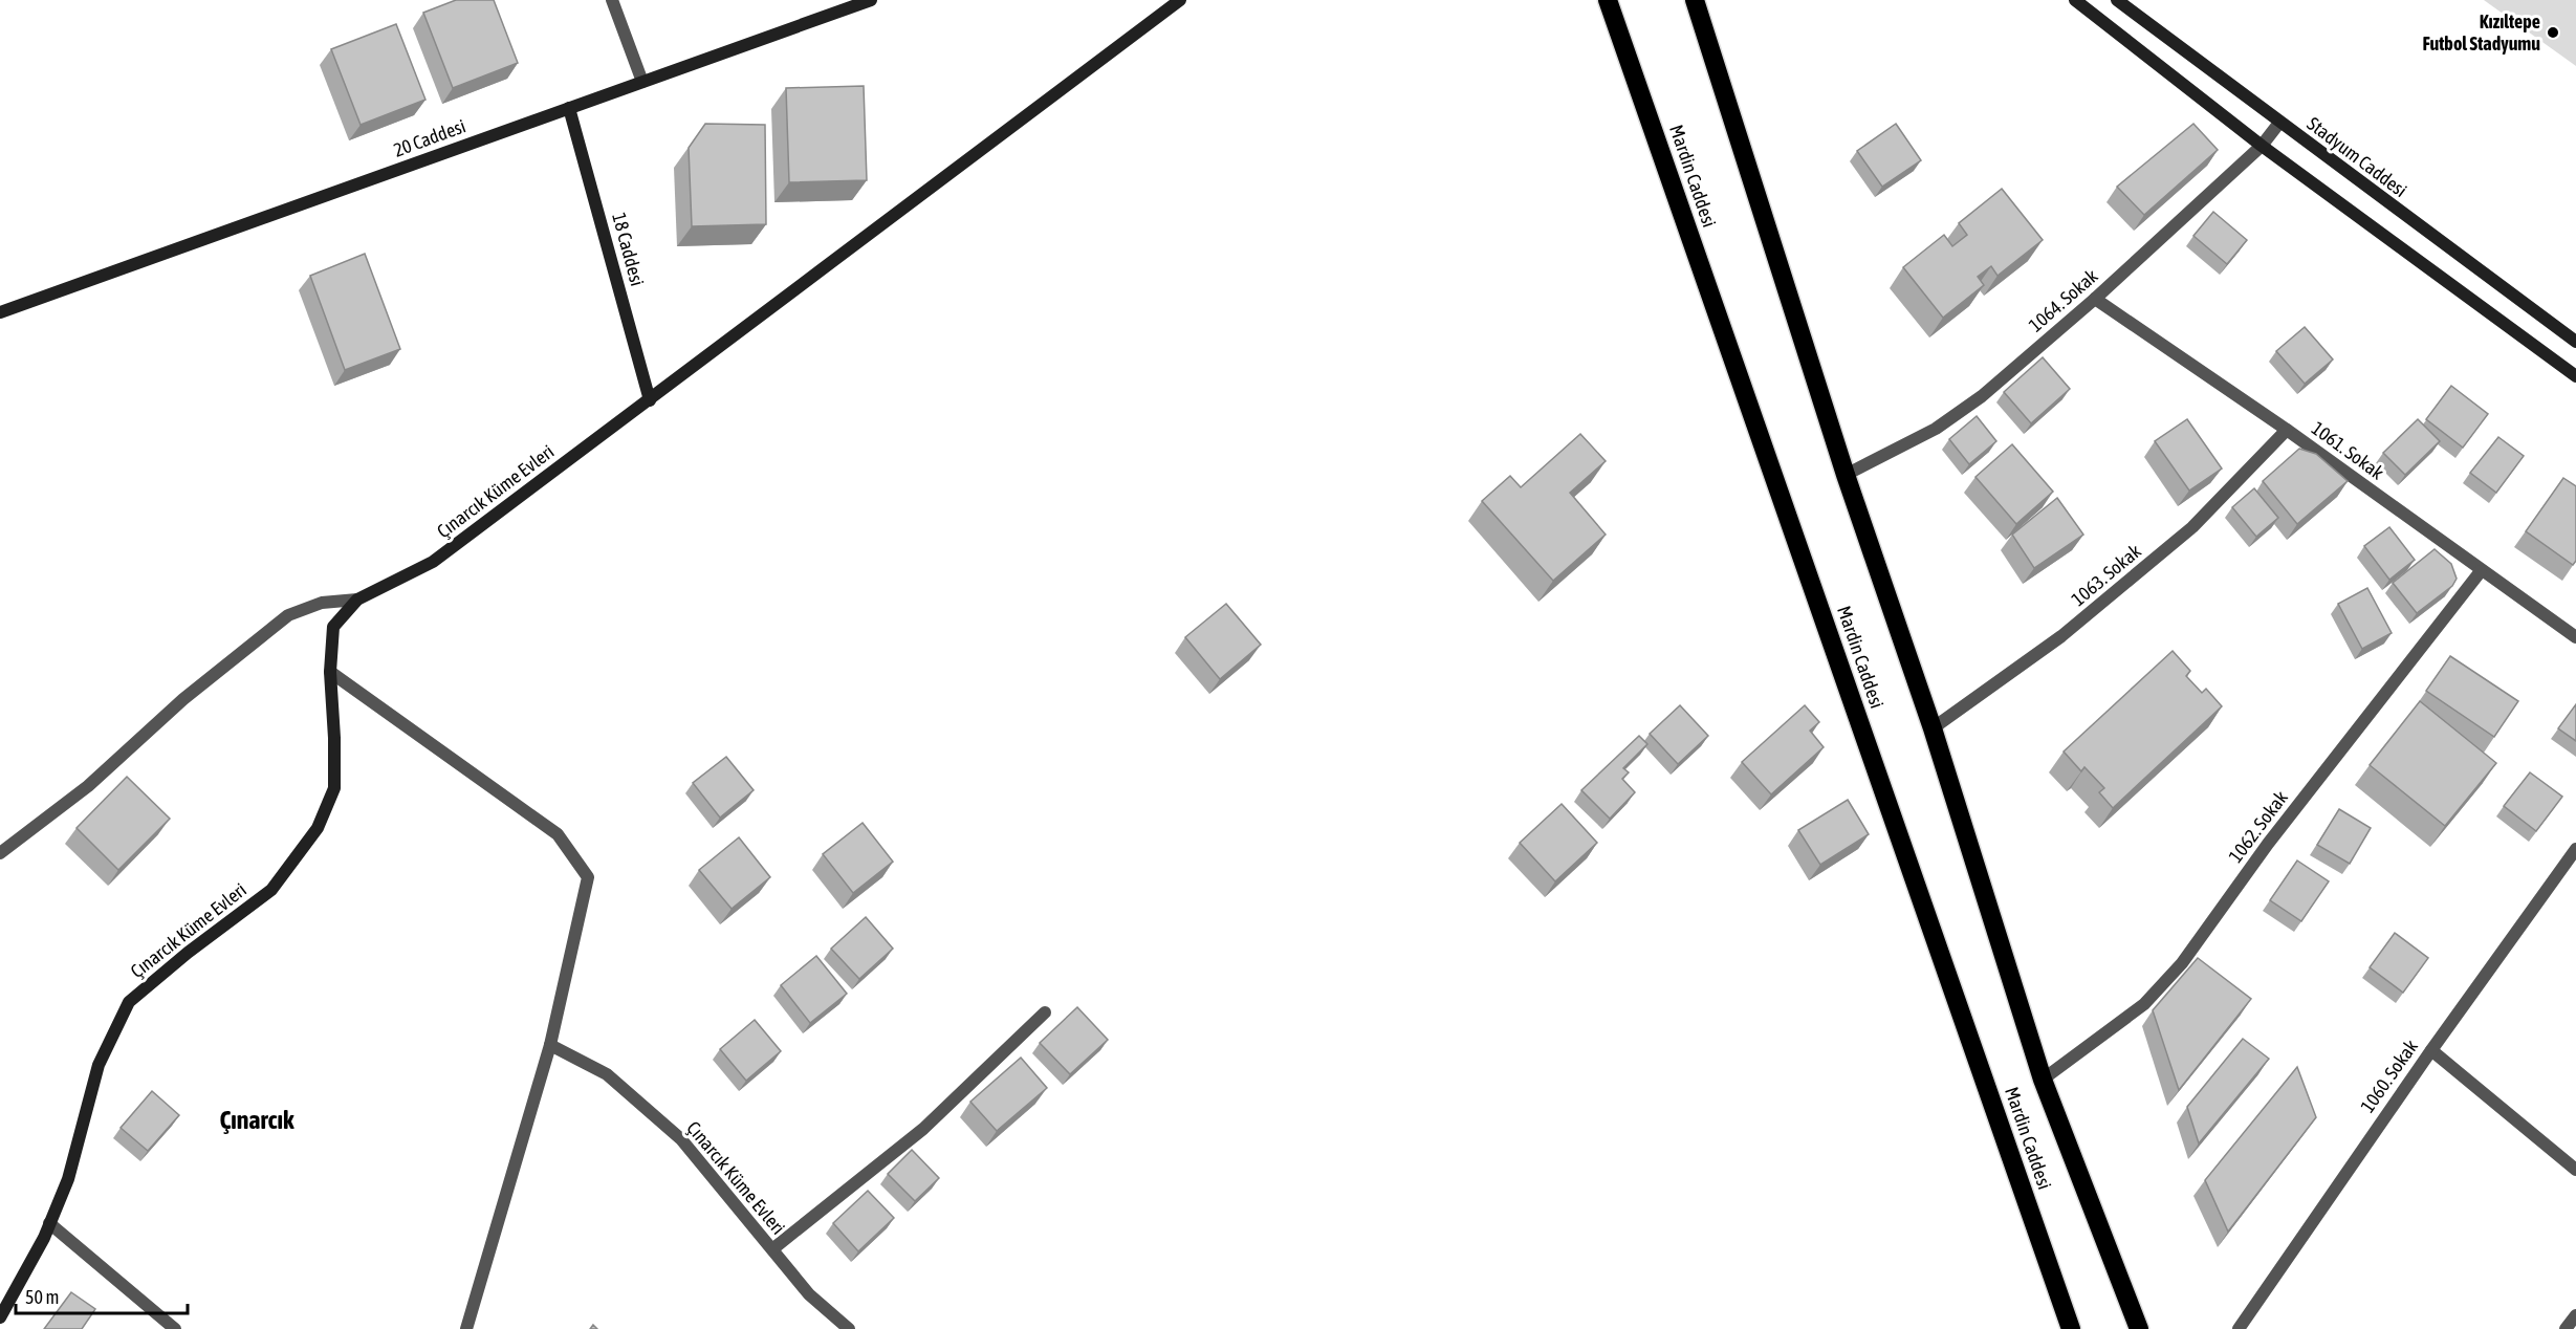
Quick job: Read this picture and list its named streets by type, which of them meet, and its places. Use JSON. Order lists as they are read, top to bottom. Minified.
{"streets":{"highway":["Mardin Caddesi"],"street":["20 Caddesi","Stadyum Caddesi","18 Caddesi","1064. Sokak","1061. Sokak","Çınarcık Küme Evleri","1063. Sokak","1062. Sokak","1060. Sokak"]},"crossings":[["20 Caddesi","18 Caddesi"],["Stadyum Caddesi","1064. Sokak"],["Mardin Caddesi","1064. Sokak"],["Mardin Caddesi","1063. Sokak"],["Mardin Caddesi","1062. Sokak"],["18 Caddesi","Çınarcık Küme Evleri"],["1064. Sokak","1061. Sokak"],["1061. Sokak","1063. Sokak"],["1061. Sokak","1062. Sokak"]],"districts":["Çınarcık"],"places":["Kızıltepe Futbol Stadyumu"],"scale_bar":"50 m"}
